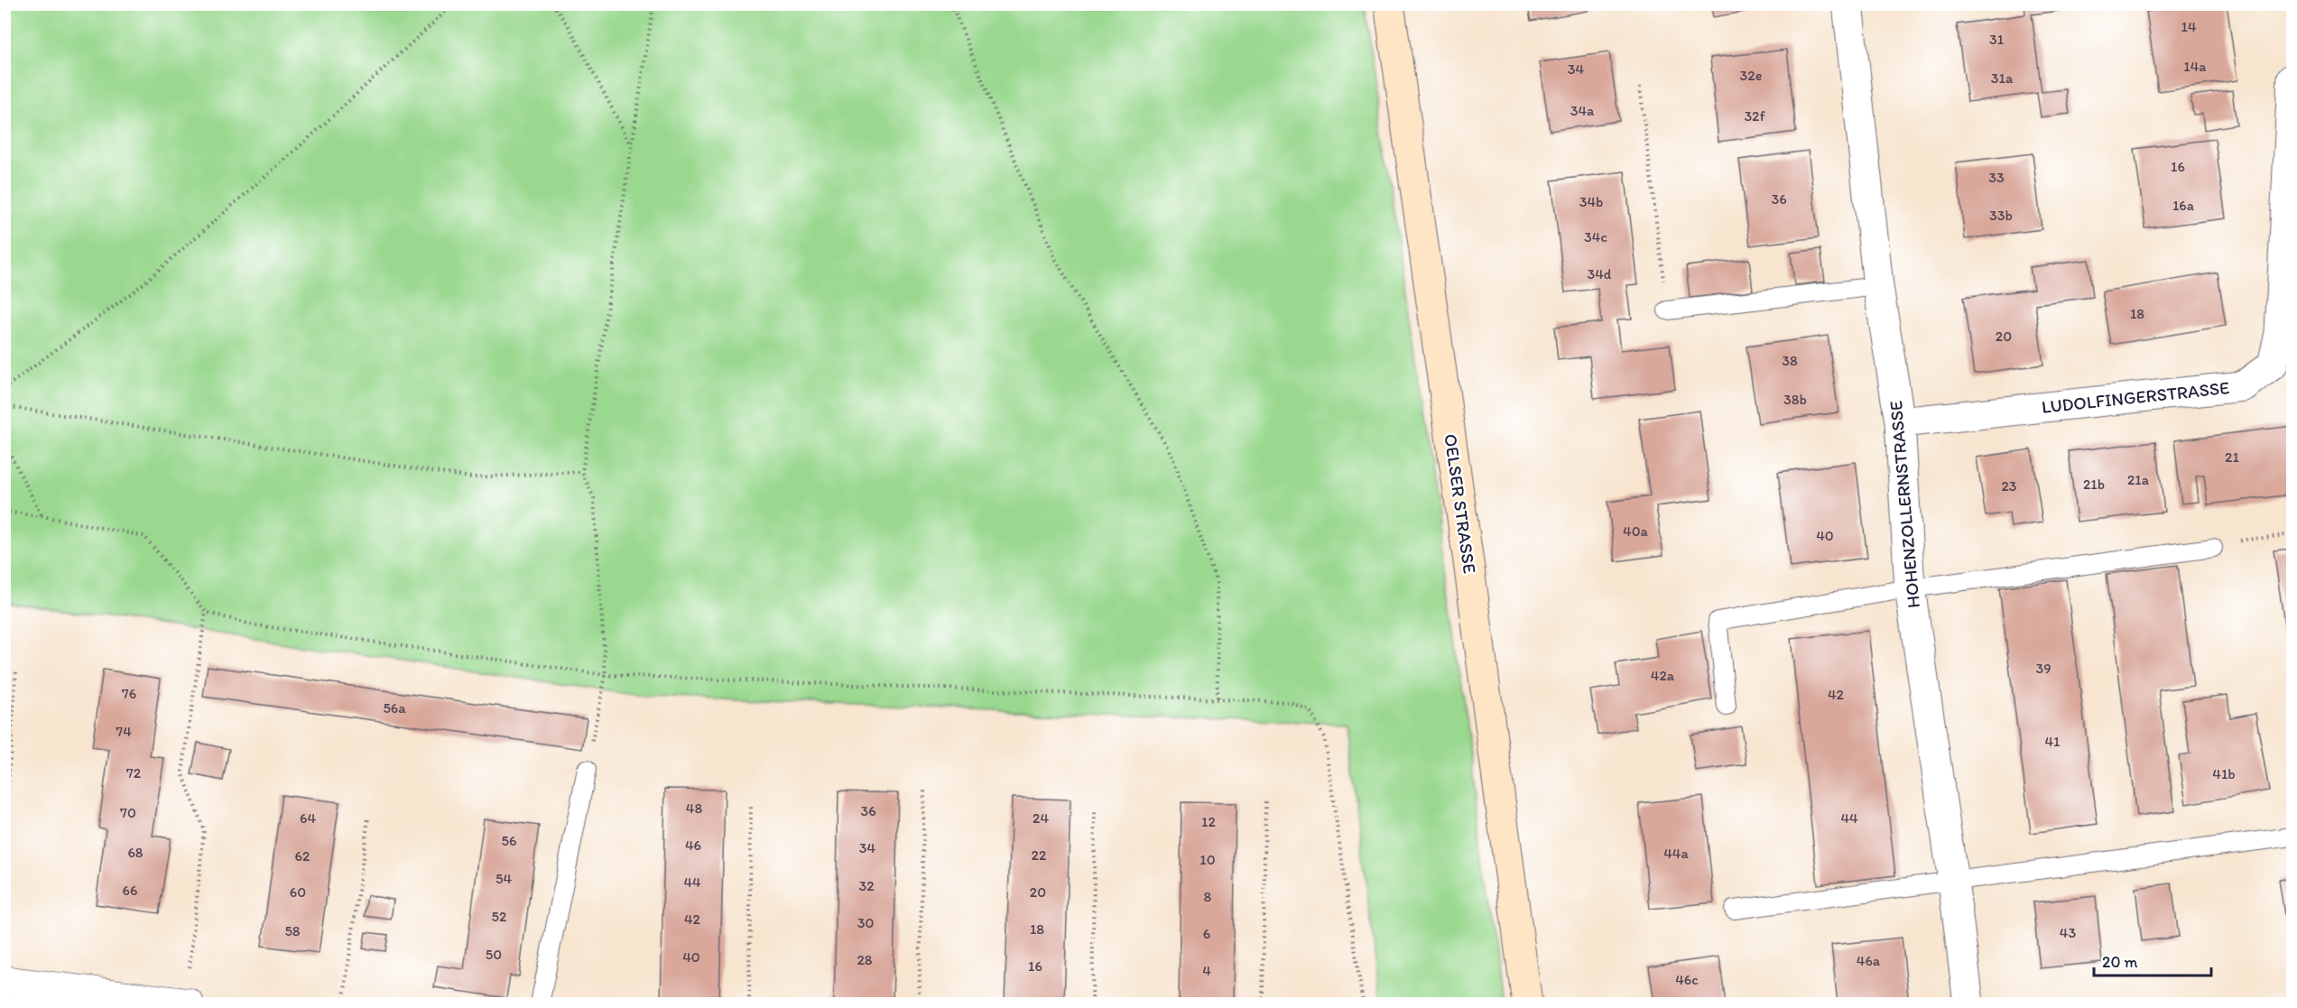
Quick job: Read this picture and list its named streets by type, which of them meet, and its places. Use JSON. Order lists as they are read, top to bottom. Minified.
{"streets":{"main road":["OELSER STRASSE"],"street":["LUDOLFINGERSTRASSE","HOHENZOLLERNSTRASSE"]},"crossings":[["LUDOLFINGERSTRASSE","HOHENZOLLERNSTRASSE"]],"house_numbers":["14","31","14a","34","32e","31a","34a","32f","16","33","36","34b","16a","33b","34c","34d","18","20","38","38b","21","21a","21b","23","40a","40","39","42a","76","42","56a","74","41","72","41b","48","36","70","64","24","44","12","56","46","34","68","44a","22","62","10","54","44","32","66","60","20","8","52","42","30","18","58","43","6","50","40","28","46a","16","4","46c"],"scale_bar":"20 m"}
